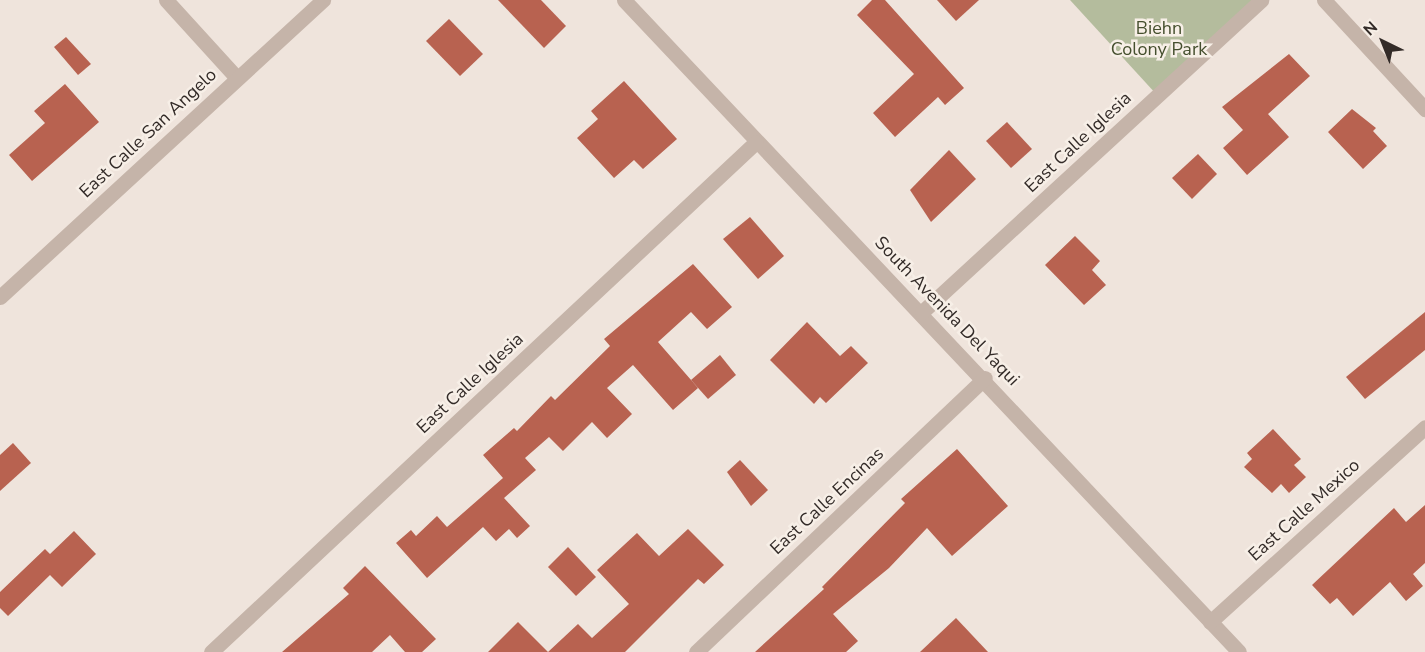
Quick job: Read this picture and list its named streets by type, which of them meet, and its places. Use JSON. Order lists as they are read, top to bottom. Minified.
{"streets":{"street":["East Calle San Angelo","East Calle Iglesia","South Avenida Del Yaqui","East Calle Encinas","East Calle Mexico"]},"crossings":[["East Calle Iglesia","South Avenida Del Yaqui"],["South Avenida Del Yaqui","East Calle Encinas"],["South Avenida Del Yaqui","East Calle Mexico"]],"parks":["Biehn Colony Park"],"north":"top left"}
